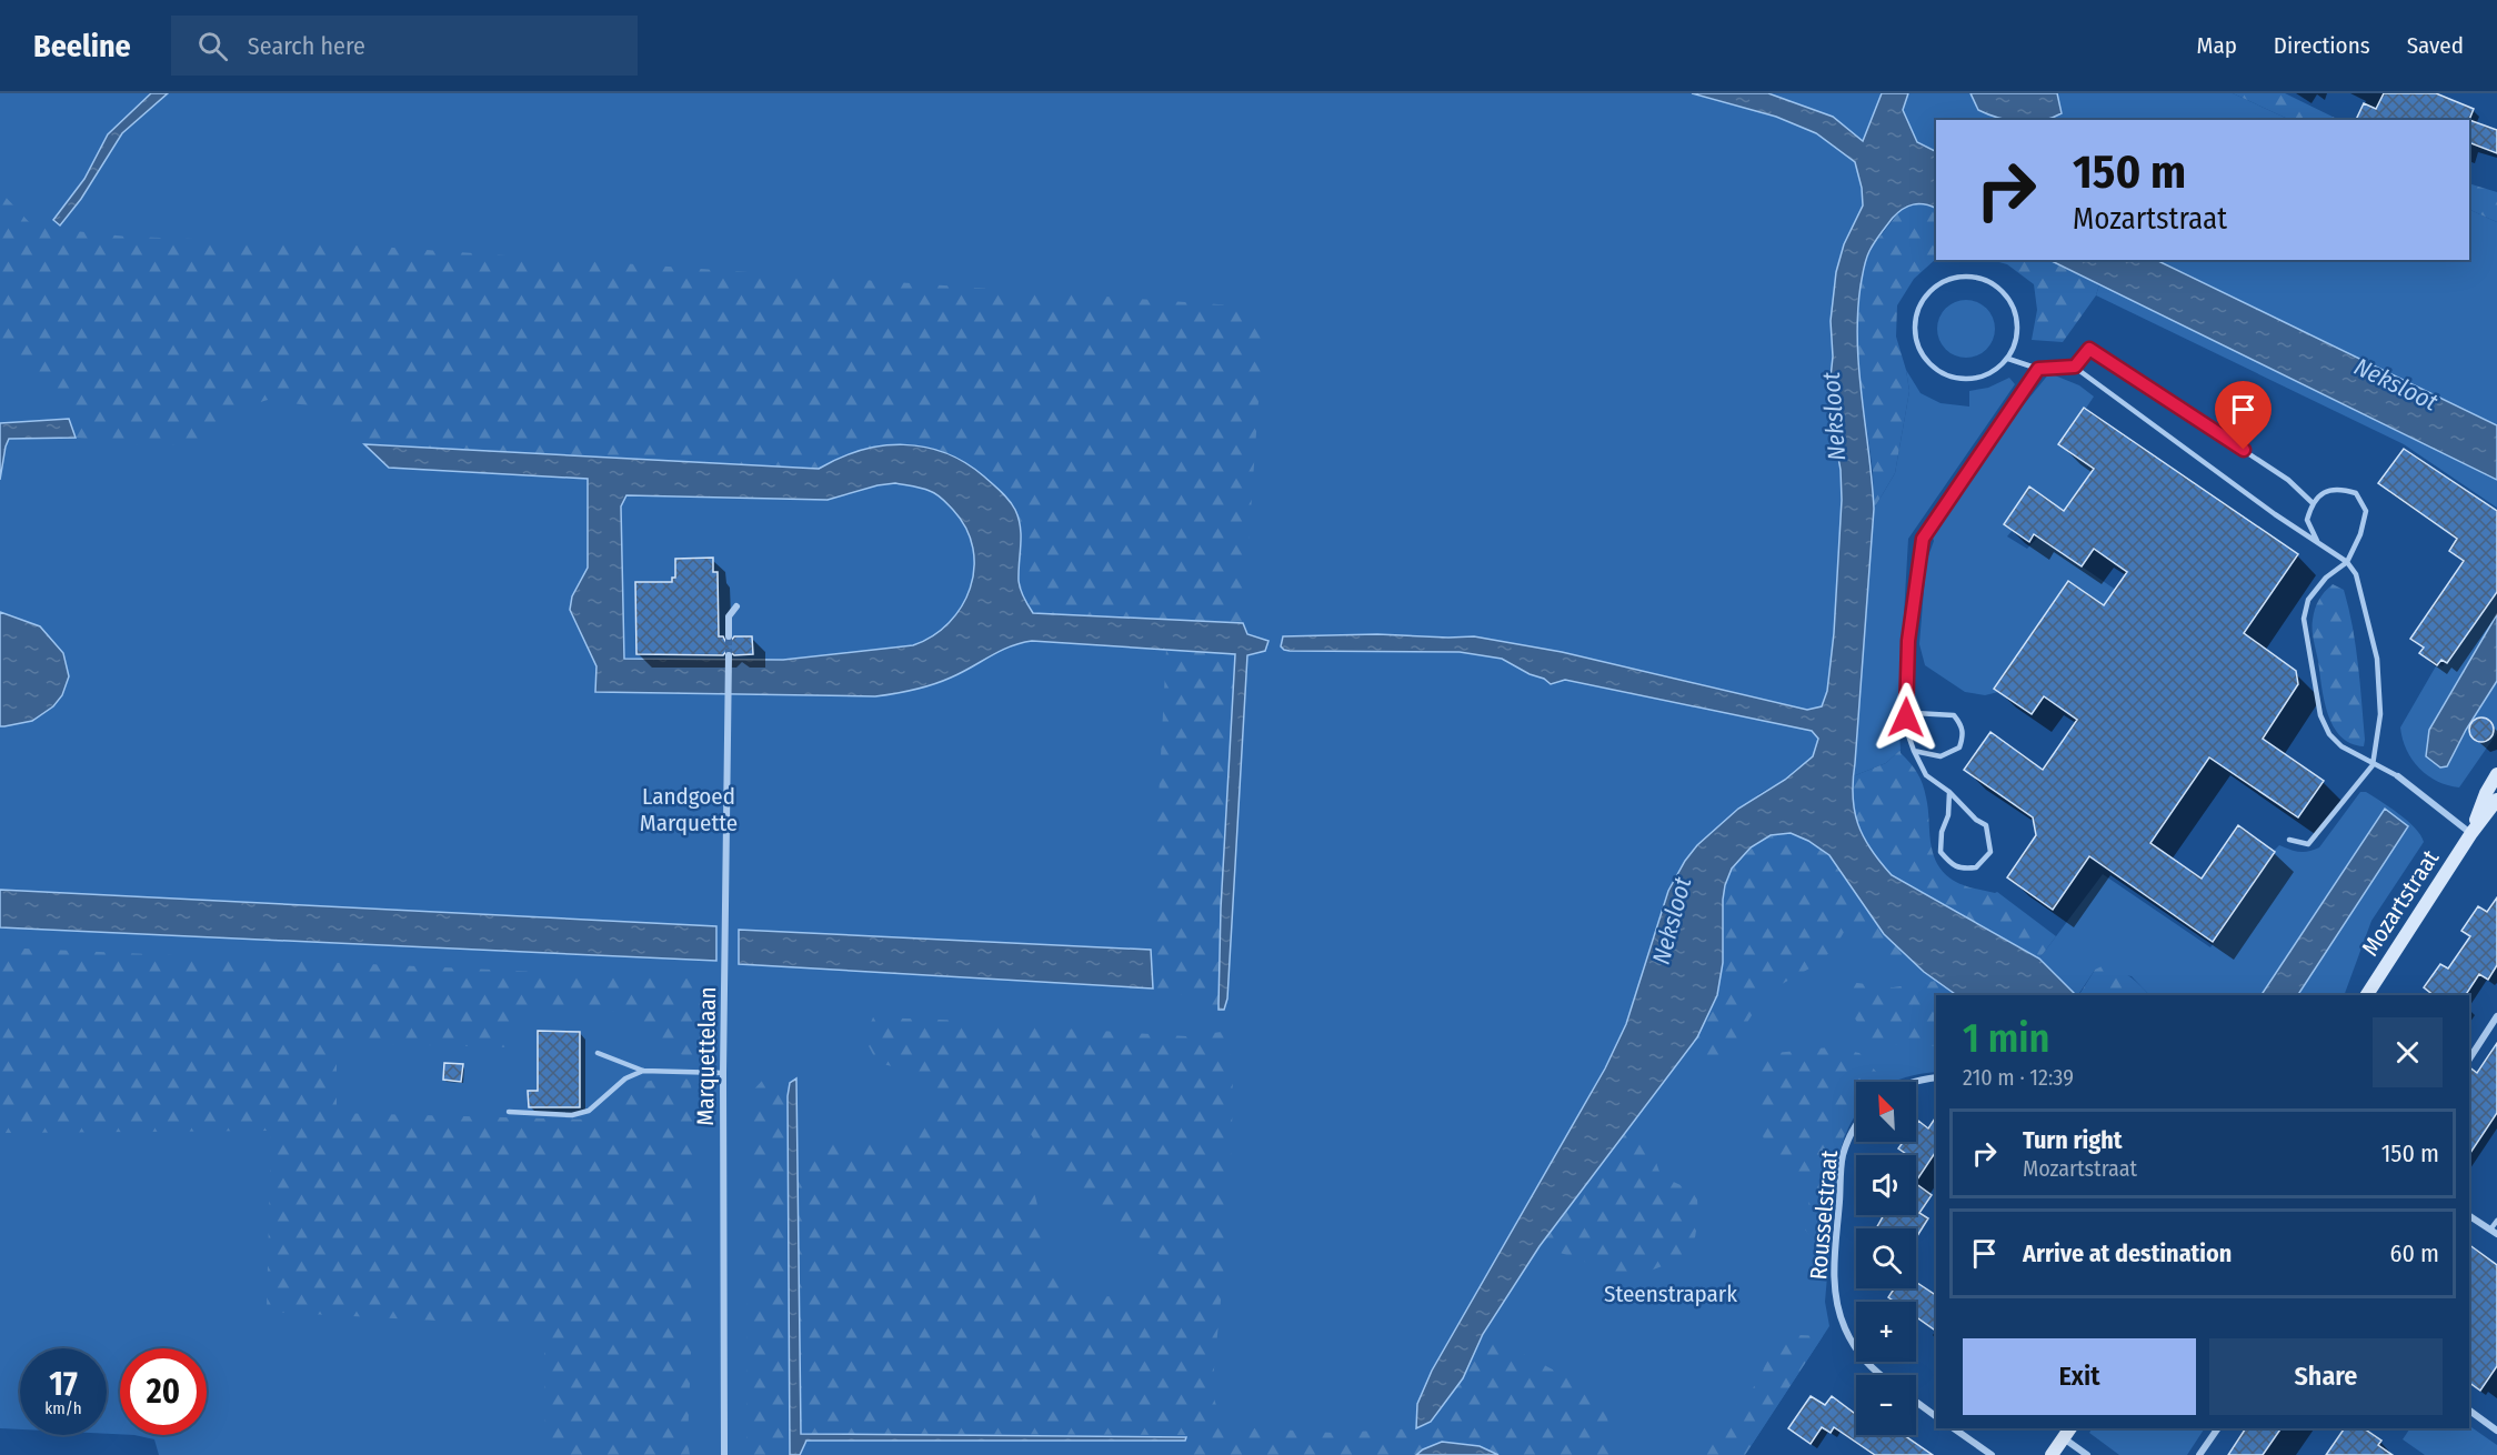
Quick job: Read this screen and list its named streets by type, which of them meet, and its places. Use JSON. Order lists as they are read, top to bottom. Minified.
{"streets":{"main road":["Mozartstraat"],"street":["Marquettelaan","Rousselstraat"]},"water":["Neksloot"],"parks":["Landgoed Marquette","Steenstrapark"],"north":"top left","page":{"header":"Beeline","search":"Search here","nav":["Map","Directions","Saved"],"turn":["150 m","Mozartstraat"],"heading":["1 min","210 m · 12:39"],"map_buttons":["+","−"],"list":[{"name":"Turn right","note":"Mozartstraat","value":"150 m"},{"name":"Arrive at destination","value":"60 m"}],"buttons":["Exit","Share"],"speed":"17 km/h","limit":"20"}}
